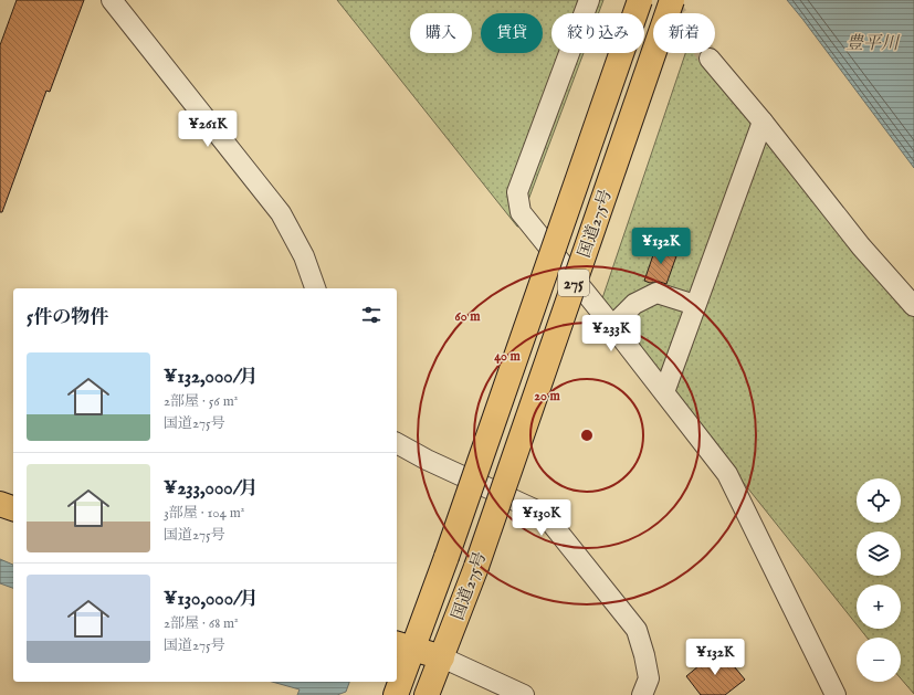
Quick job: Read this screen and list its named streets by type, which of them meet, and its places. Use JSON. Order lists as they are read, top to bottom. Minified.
{"streets":{"main road":["国道275号","275"]},"water":["豊平川"],"page":{"chip":["購入","賃貸","絞り込み","新着"],"price":["¥261K","¥132K","¥233K","¥130K","¥132K"],"heading":"5件の物件","list":[{"name":"¥132,000/月","note":"2部屋 · 56 m² · 国道275号"},{"name":"¥233,000/月","note":"3部屋 · 104 m² · 国道275号"},{"name":"¥130,000/月","note":"2部屋 · 68 m² · 国道275号"}],"map_buttons":["+","−"]},"rings":["60 m","40 m","20 m"]}
